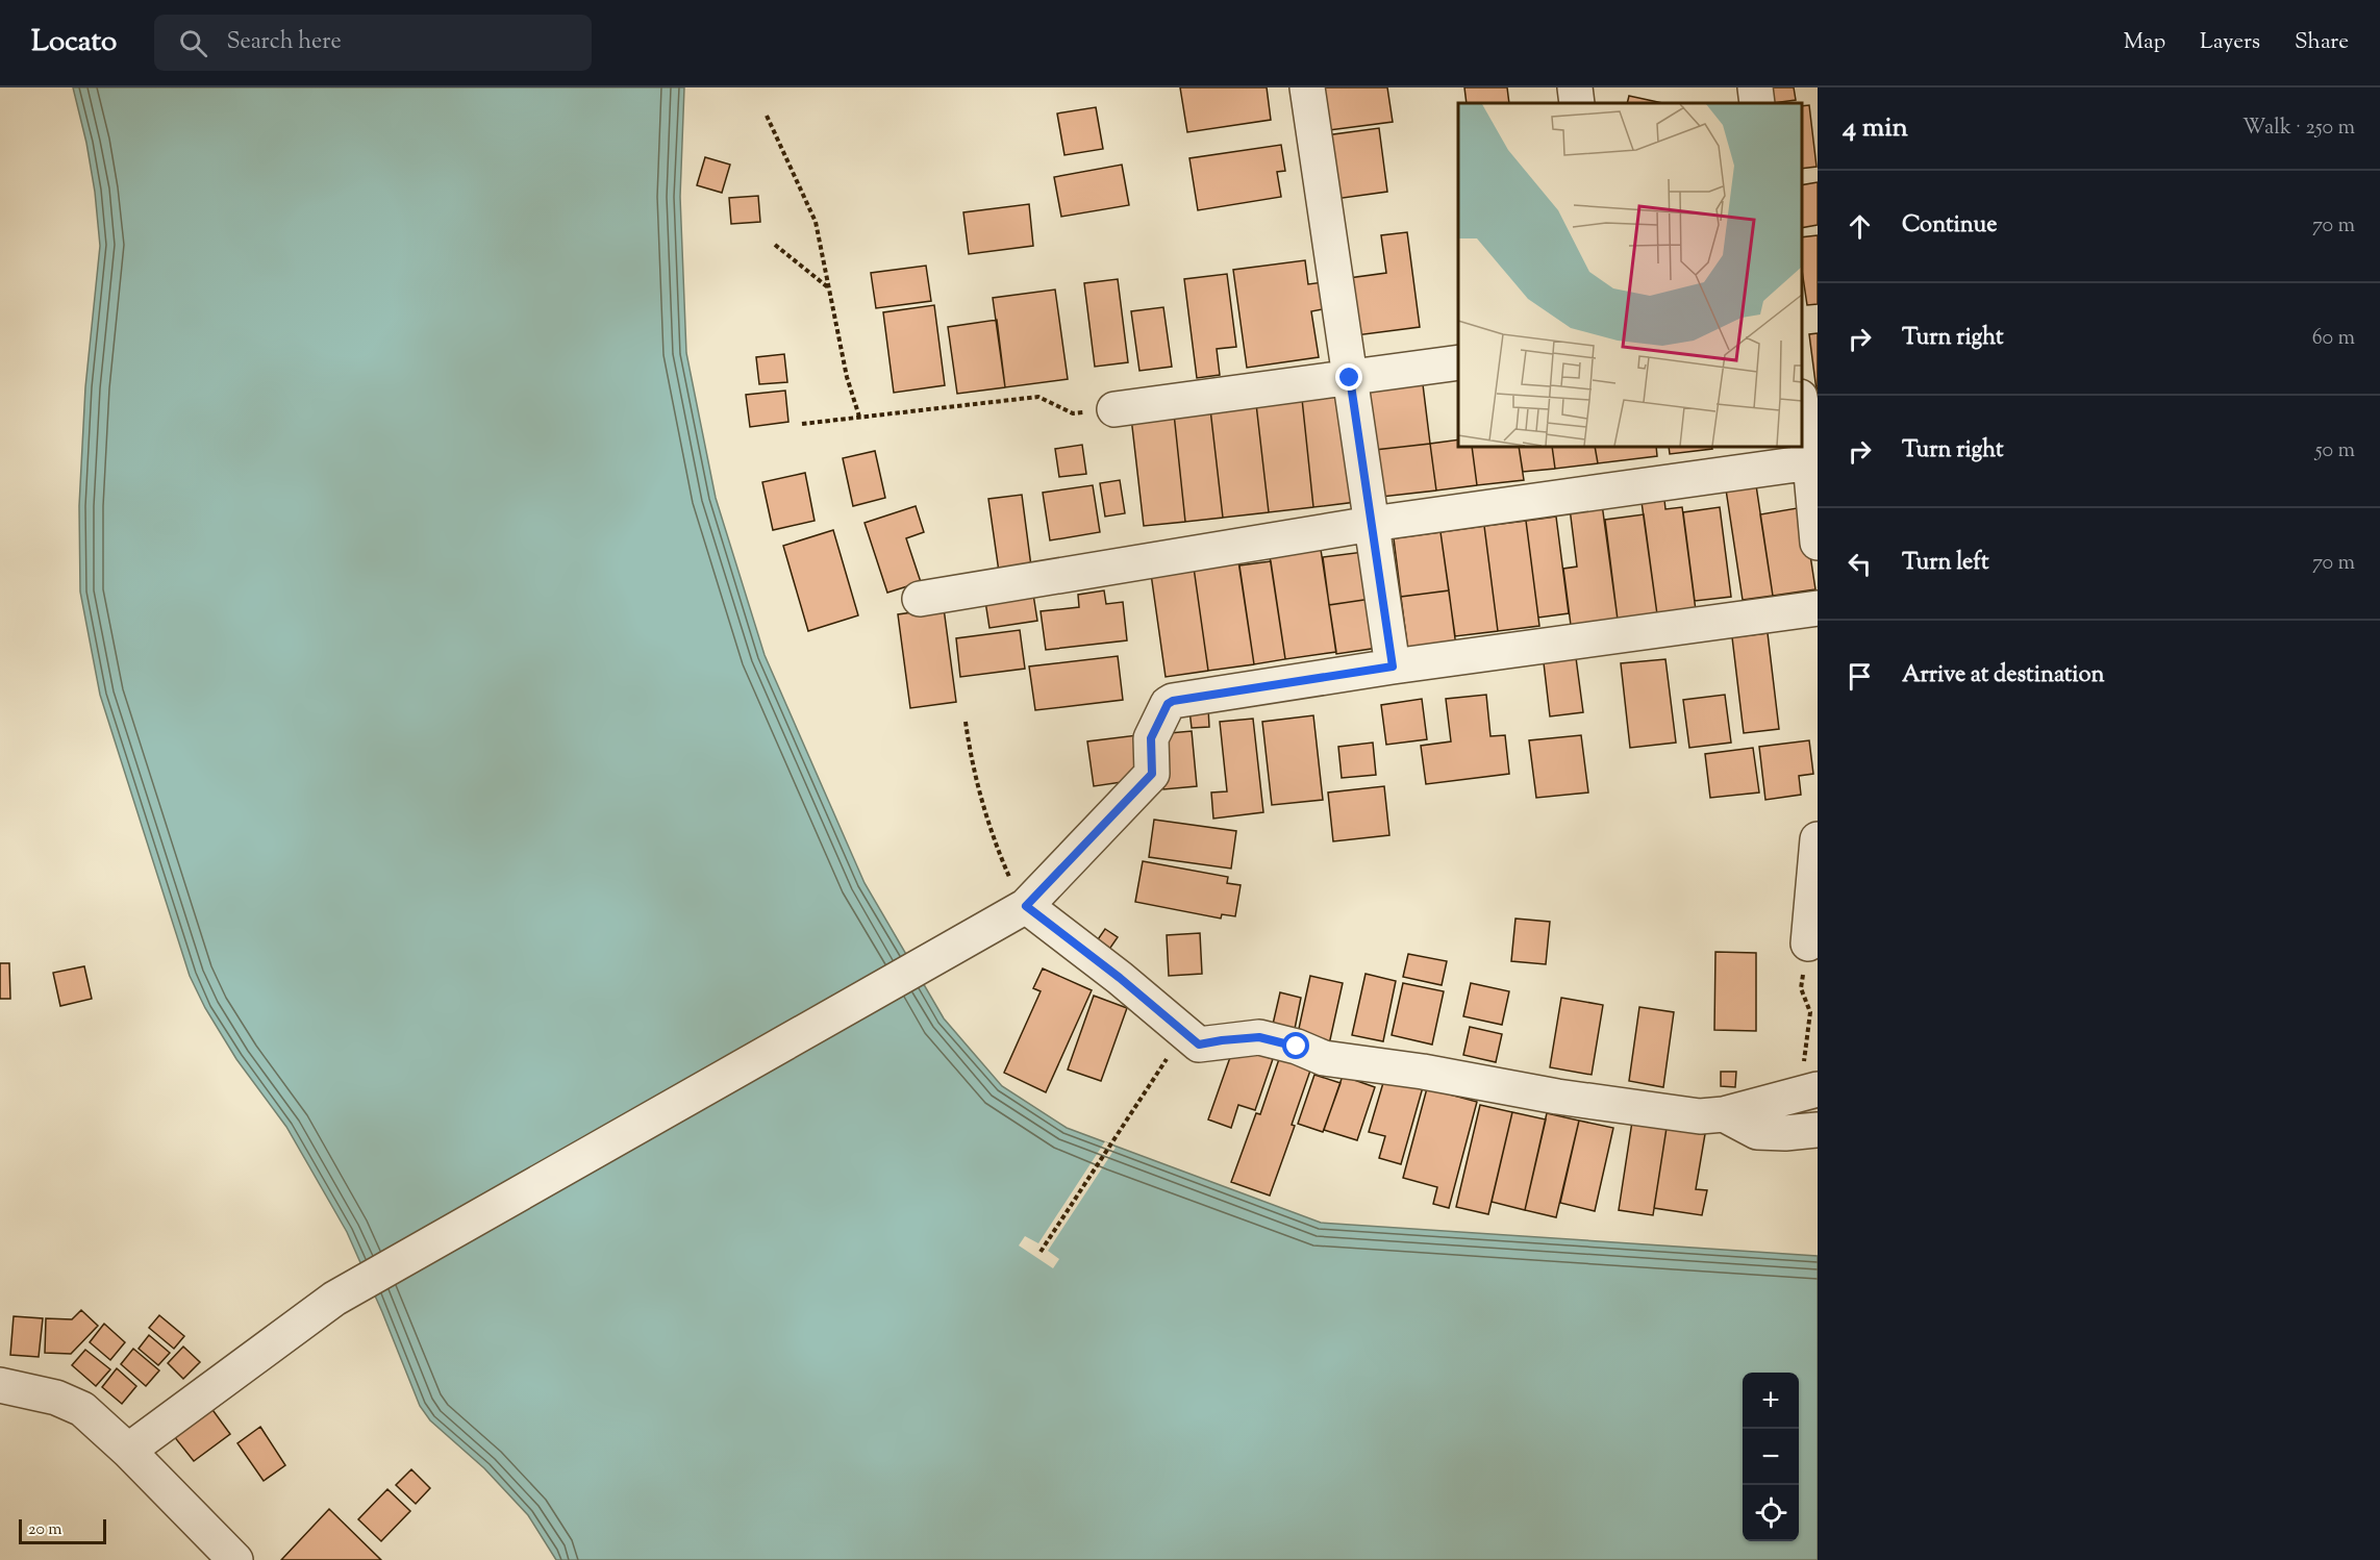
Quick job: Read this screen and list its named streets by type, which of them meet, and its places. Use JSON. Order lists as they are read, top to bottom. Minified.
{"scale_bar":"20 m","page":{"header":"Locato","search":"Search here","nav":["Map","Layers","Share"],"heading":["4 min","Walk · 250 m"],"list":[["Continue","70 m"],["Turn right","60 m"],["Turn right","50 m"],["Turn left","70 m"],"Arrive at destination"],"map_buttons":["+","−"],"scale":"20 m"}}
